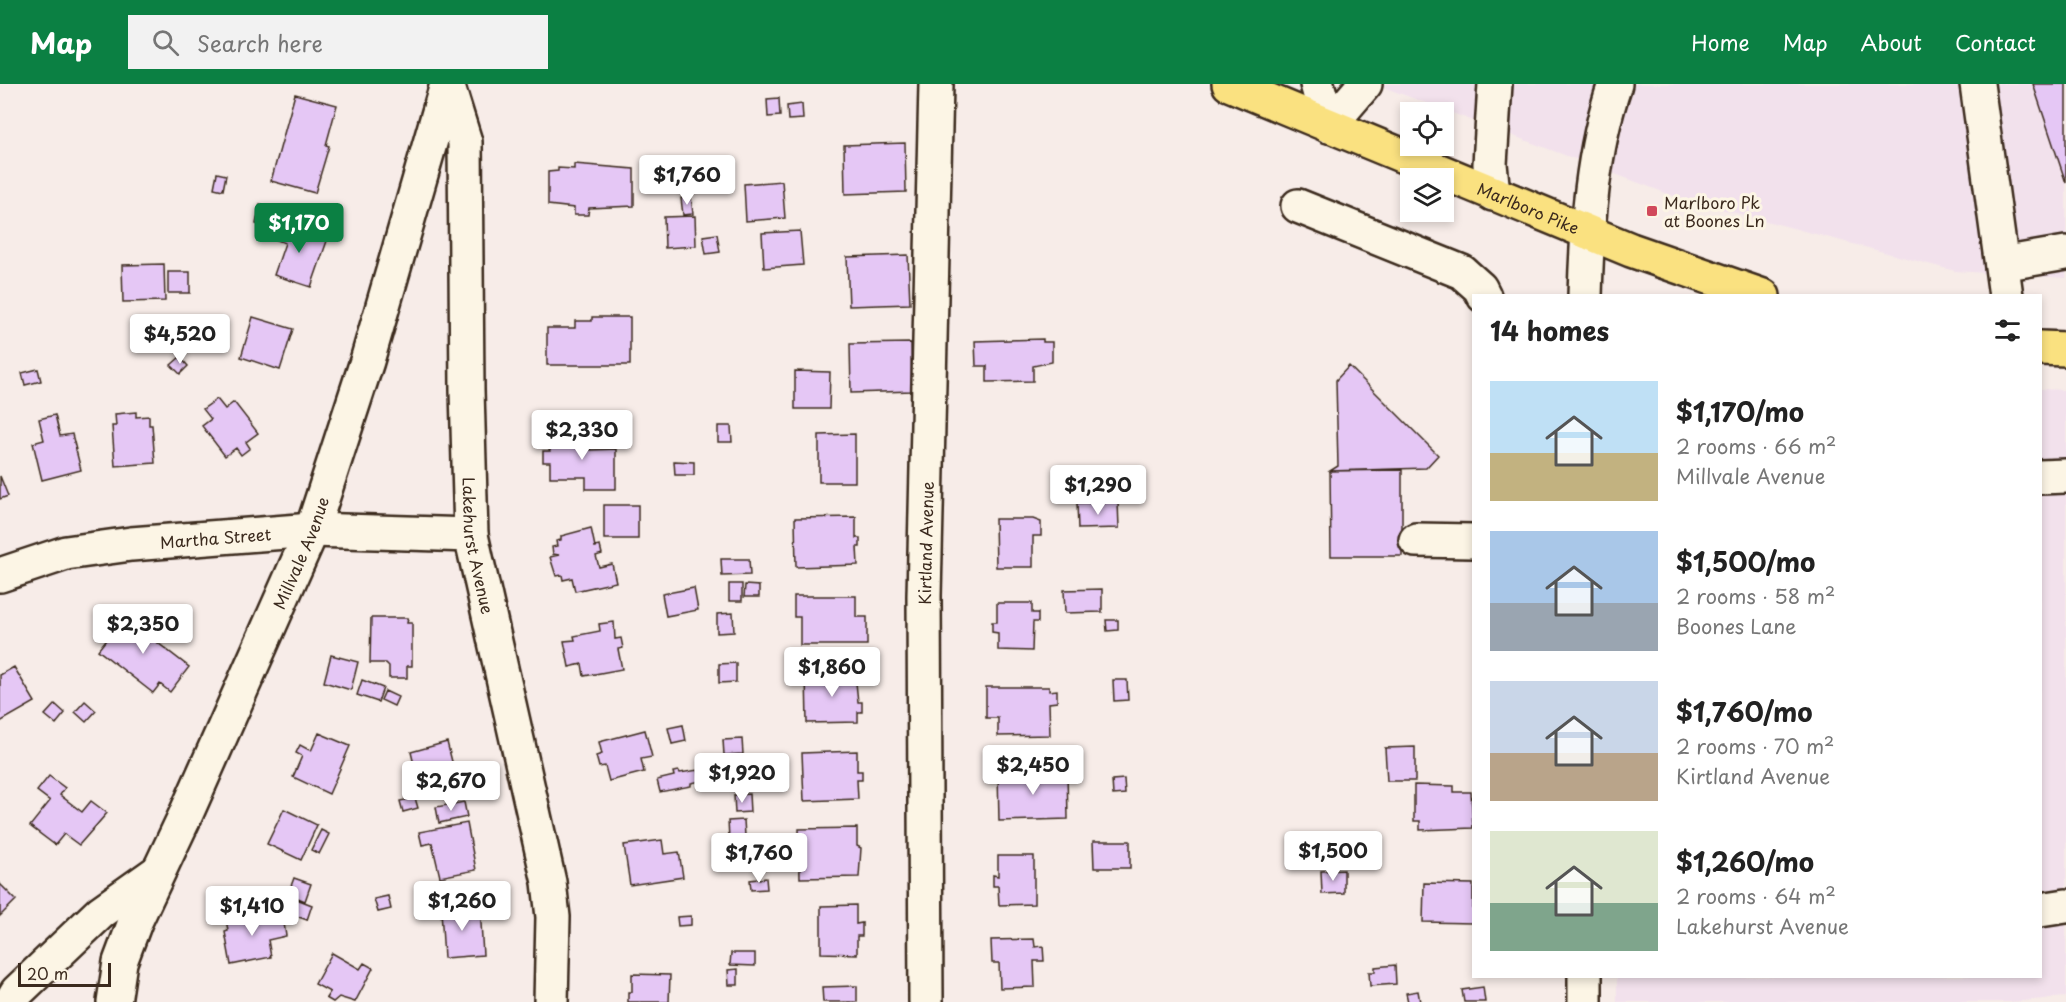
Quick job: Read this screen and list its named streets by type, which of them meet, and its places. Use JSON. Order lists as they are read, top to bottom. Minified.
{"streets":{"main road":["Marlboro Pike"],"street":["Martha Street","Kirtland Avenue","Lakehurst Avenue","Millvale Avenue"]},"crossings":[["Martha Street","Lakehurst Avenue"],["Martha Street","Millvale Avenue"],["Lakehurst Avenue","Millvale Avenue"]],"places":{"transit":["Marlboro Pk at Boones Ln"]},"scale_bar":"20 m","page":{"header":"Map","search":"Search here","nav":["Home","Map","About","Contact"],"price":["$1,760","$1,170","$4,520","$2,330","$1,290","$2,350","$1,860","$2,450","$1,920","$2,670","$1,500","$1,760","$1,260","$1,410"],"heading":"14 homes","list":[{"name":"$1,170/mo","note":"2 rooms · 66 m² · Millvale Avenue"},{"name":"$1,500/mo","note":"2 rooms · 58 m² · Boones Lane"},{"name":"$1,760/mo","note":"2 rooms · 70 m² · Kirtland Avenue"},{"name":"$1,260/mo","note":"2 rooms · 64 m² · Lakehurst Avenue"}],"scale":"20 m"}}
